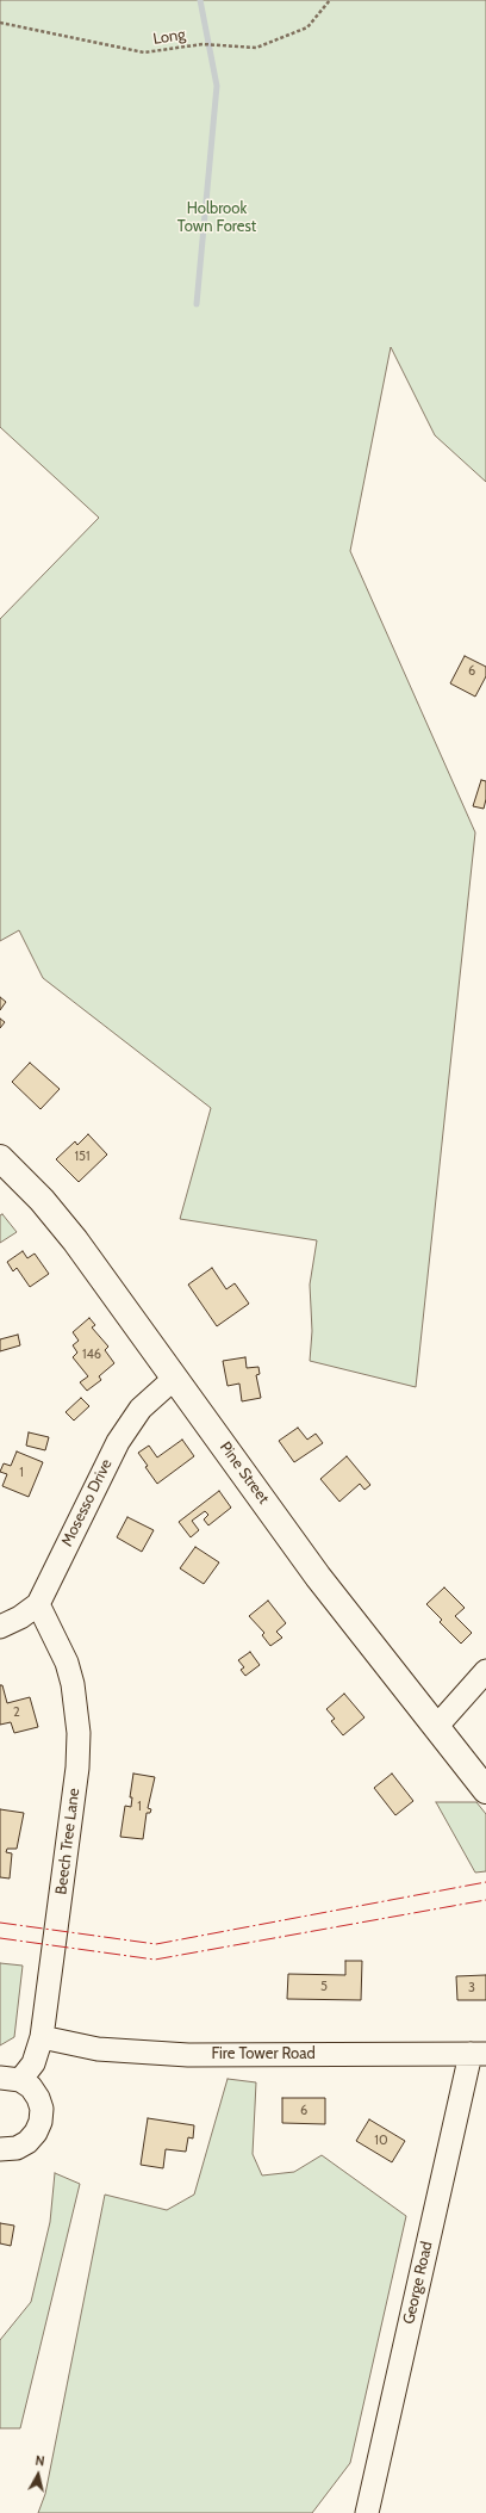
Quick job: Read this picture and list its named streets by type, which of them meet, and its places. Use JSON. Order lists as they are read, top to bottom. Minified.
{"streets":{"main road":["Pine Street"],"street":["Mosesso Drive","Beech Tree Lane","Fire Tower Road","George Road"],"path":["Long"]},"crossings":[["Pine Street","Mosesso Drive"],["Mosesso Drive","Beech Tree Lane"],["Beech Tree Lane","Fire Tower Road"],["Fire Tower Road","George Road"]],"parks":["Holbrook Town Forest"],"house_numbers":["6","151","146","1","2","1","5","3","6","10"],"north":"top"}
